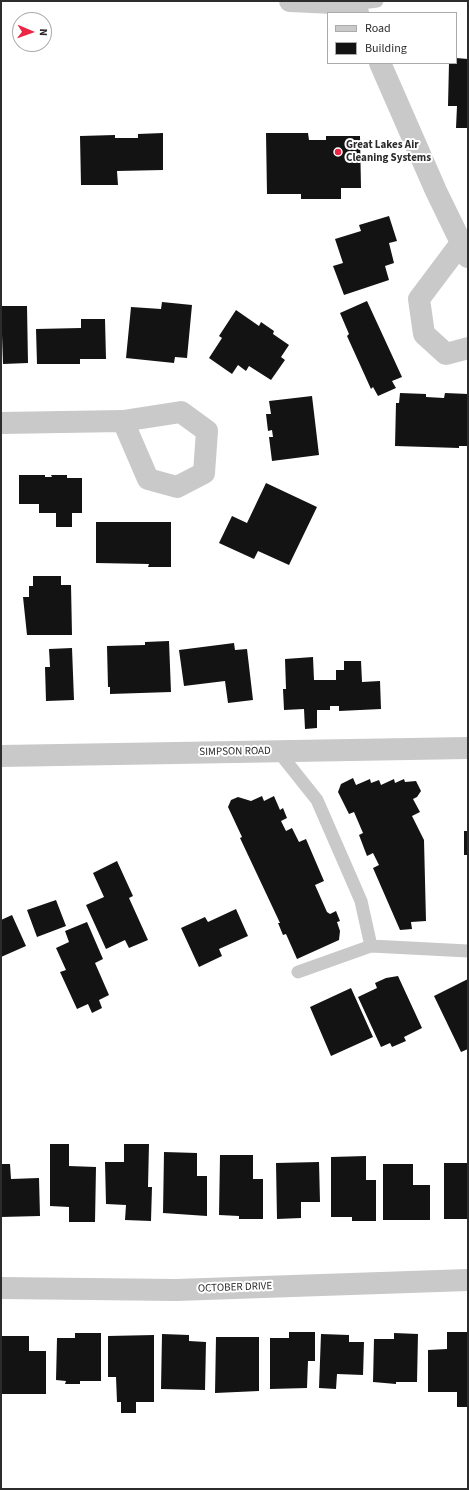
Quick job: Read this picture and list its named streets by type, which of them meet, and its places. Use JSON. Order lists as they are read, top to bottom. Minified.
{"streets":{"street":["SIMPSON ROAD","OCTOBER DRIVE"]},"places":["Great Lakes Air Cleaning Systems"],"legend":["Road","Building"],"north":"right"}
